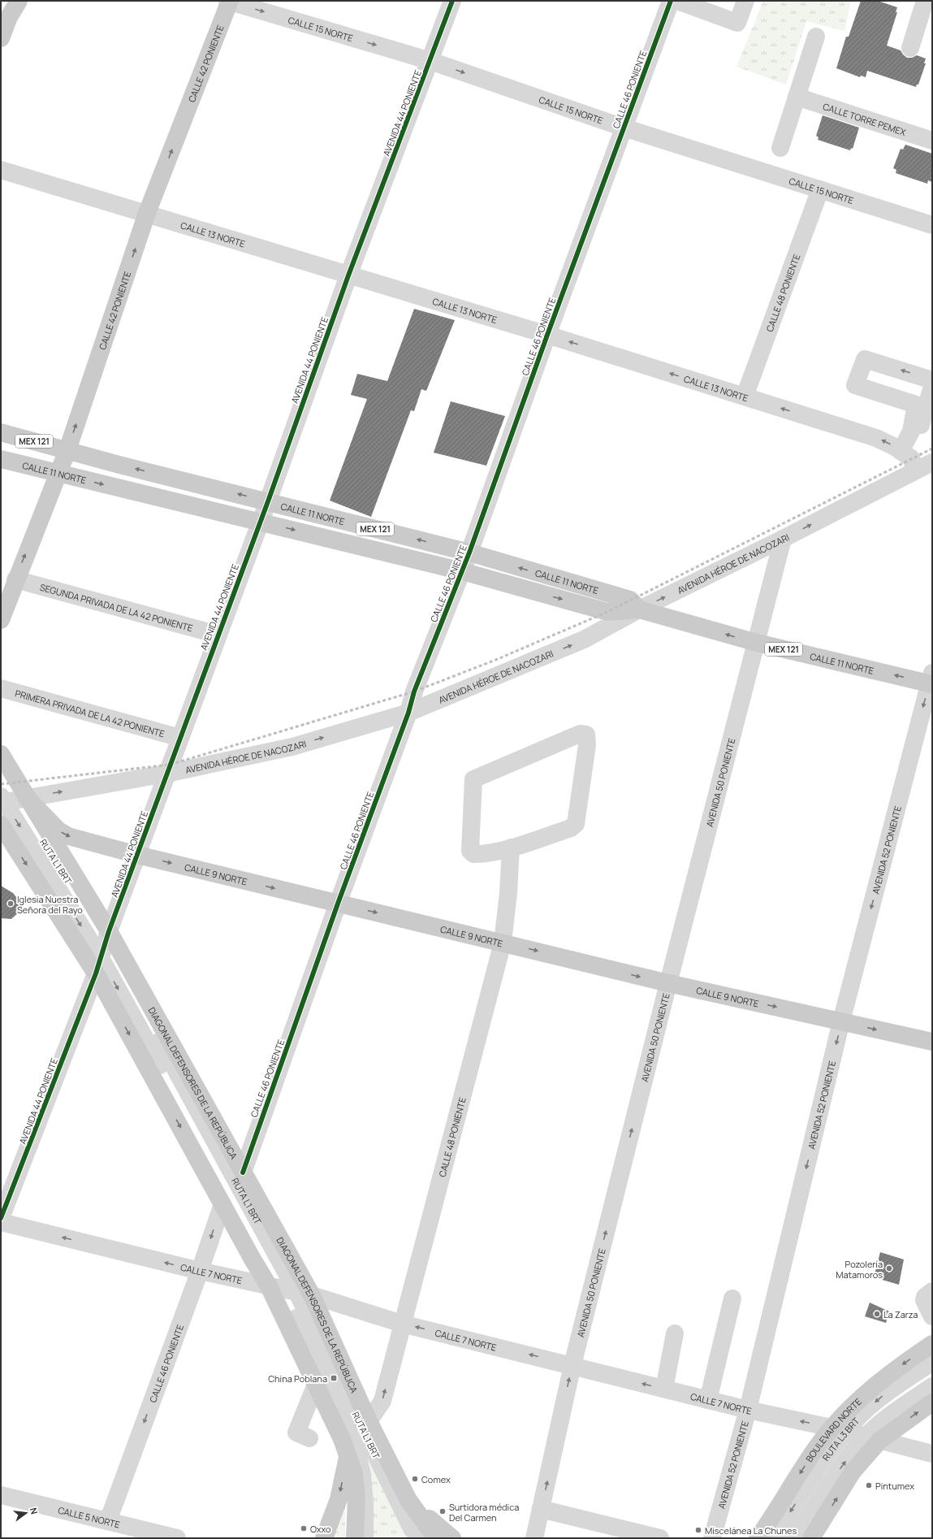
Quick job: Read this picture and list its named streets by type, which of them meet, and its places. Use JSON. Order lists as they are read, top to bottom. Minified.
{"streets":{"main road":["CALLE 42 PONIENTE","MEX 121","CALLE 11 NORTE","CALLE 9 NORTE","DIAGONAL DEFENSORES DE LA REPÚBLICA","BOULEVARD NORTE"],"street":["CALLE 15 NORTE","CALLE 46 PONIENTE","AVENIDA 44 PONIENTE","CALLE TORRE PEMEX","CALLE 13 NORTE","CALLE 48 PONIENTE","AVENIDA HÉROE DE NACOZARI","SEGUNDA PRIVADA DE LA 42 PONIENTE","PRIMERA PRIVADA DE LA 42 PONIENTE","AVENIDA 50 PONIENTE","AVENIDA 52 PONIENTE","RUTA L1 BRT","CALLE 7 NORTE","RUTA L3 BRT","CALLE 5 NORTE"]},"crossings":[["CALLE 15 NORTE","CALLE 42 PONIENTE"],["CALLE 15 NORTE","CALLE 46 PONIENTE"],["CALLE 15 NORTE","AVENIDA 44 PONIENTE"],["CALLE 15 NORTE","CALLE 48 PONIENTE"],["CALLE 42 PONIENTE","CALLE 13 NORTE"],["CALLE 42 PONIENTE","CALLE 11 NORTE"],["CALLE 42 PONIENTE","SEGUNDA PRIVADA DE LA 42 PONIENTE"],["CALLE 46 PONIENTE","CALLE 13 NORTE"],["CALLE 46 PONIENTE","CALLE 11 NORTE"],["CALLE 46 PONIENTE","AVENIDA HÉROE DE NACOZARI"],["CALLE 46 PONIENTE","CALLE 9 NORTE"],["CALLE 46 PONIENTE","DIAGONAL DEFENSORES DE LA REPÚBLICA"],["CALLE 46 PONIENTE","CALLE 7 NORTE"],["CALLE 46 PONIENTE","CALLE 5 NORTE"],["AVENIDA 44 PONIENTE","CALLE 13 NORTE"],["AVENIDA 44 PONIENTE","CALLE 11 NORTE"],["AVENIDA 44 PONIENTE","AVENIDA HÉROE DE NACOZARI"],["AVENIDA 44 PONIENTE","SEGUNDA PRIVADA DE LA 42 PONIENTE"],["AVENIDA 44 PONIENTE","PRIMERA PRIVADA DE LA 42 PONIENTE"],["AVENIDA 44 PONIENTE","RUTA L1 BRT"],["AVENIDA 44 PONIENTE","CALLE 9 NORTE"],["AVENIDA 44 PONIENTE","DIAGONAL DEFENSORES DE LA REPÚBLICA"],["CALLE 13 NORTE","CALLE 48 PONIENTE"],["CALLE 13 NORTE","AVENIDA HÉROE DE NACOZARI"],["CALLE 48 PONIENTE","CALLE 9 NORTE"],["CALLE 48 PONIENTE","DIAGONAL DEFENSORES DE LA REPÚBLICA"],["CALLE 48 PONIENTE","CALLE 7 NORTE"],["CALLE 11 NORTE","AVENIDA HÉROE DE NACOZARI"],["CALLE 11 NORTE","AVENIDA 50 PONIENTE"],["CALLE 11 NORTE","AVENIDA 52 PONIENTE"],["AVENIDA HÉROE DE NACOZARI","AVENIDA 50 PONIENTE"],["AVENIDA HÉROE DE NACOZARI","RUTA L1 BRT"],["AVENIDA HÉROE DE NACOZARI","CALLE 9 NORTE"],["AVENIDA HÉROE DE NACOZARI","DIAGONAL DEFENSORES DE LA REPÚBLICA"],["AVENIDA 50 PONIENTE","CALLE 9 NORTE"],["AVENIDA 50 PONIENTE","CALLE 7 NORTE"],["AVENIDA 52 PONIENTE","CALLE 9 NORTE"],["AVENIDA 52 PONIENTE","CALLE 7 NORTE"],["RUTA L1 BRT","CALLE 9 NORTE"],["RUTA L1 BRT","DIAGONAL DEFENSORES DE LA REPÚBLICA"],["RUTA L1 BRT","CALLE 7 NORTE"],["CALLE 9 NORTE","DIAGONAL DEFENSORES DE LA REPÚBLICA"],["DIAGONAL DEFENSORES DE LA REPÚBLICA","CALLE 7 NORTE"],["CALLE 7 NORTE","BOULEVARD NORTE"],["CALLE 7 NORTE","RUTA L3 BRT"],["BOULEVARD NORTE","RUTA L3 BRT"]],"one_way":["CALLE 15 NORTE","CALLE 42 PONIENTE","CALLE 13 NORTE","AVENIDA HÉROE DE NACOZARI","AVENIDA 50 PONIENTE","AVENIDA 52 PONIENTE","CALLE 9 NORTE","CALLE 7 NORTE"],"places":{"other":["Iglesia Nuestra Señora del Rayo","Pozolería Matamoros","La Zarza","Comex","Pintumex","Surtidora médica Del Carmen","Oxxo","Miscelánea La Chunes"],"transit":["China Poblana"]},"north":"right"}
